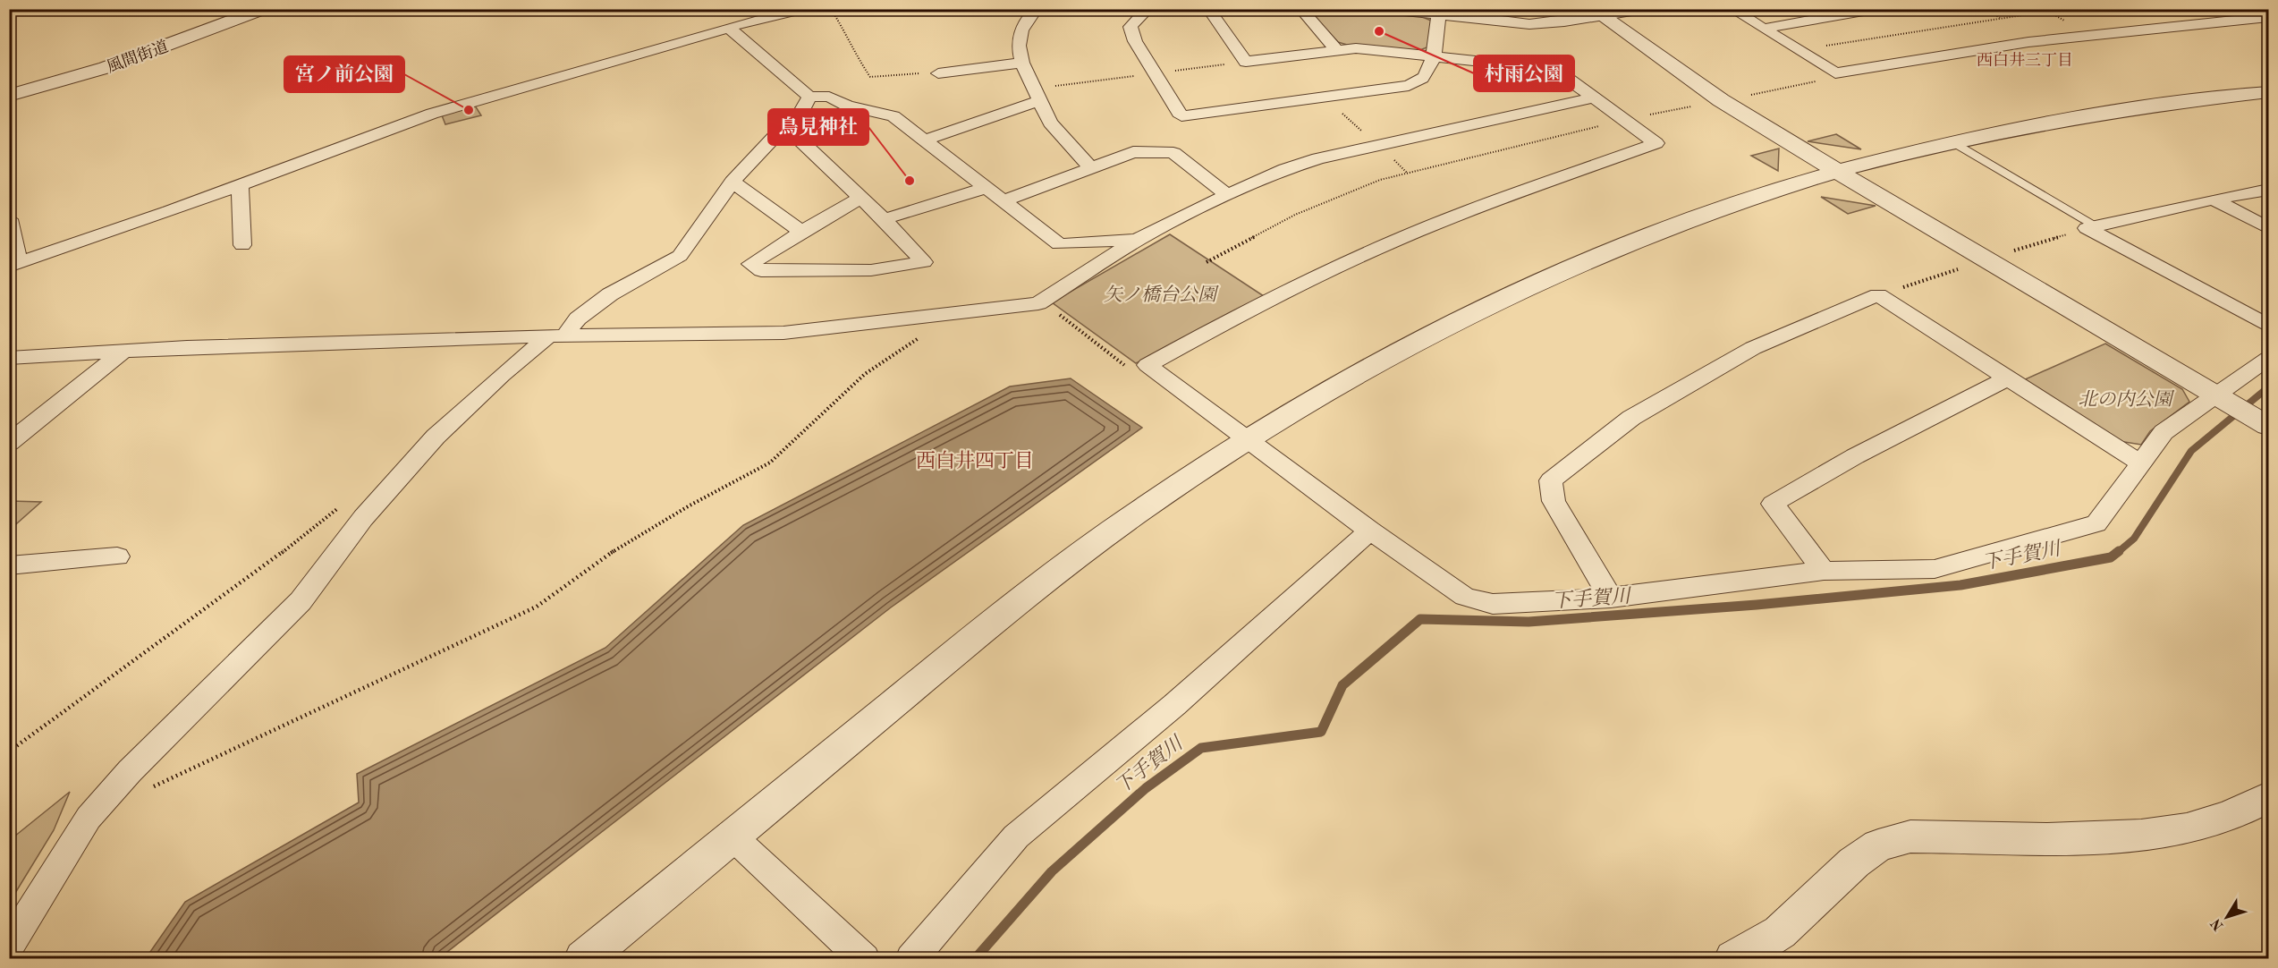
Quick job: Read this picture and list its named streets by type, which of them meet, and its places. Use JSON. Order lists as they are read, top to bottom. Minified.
{"streets":{"street":["風間街道"]},"districts":["西白井三丁目","西白井四丁目"],"water":["下手賀川"],"parks":["矢ノ橋台公園","北の内公園"],"places":["村雨公園","宮ノ前公園","鳥見神社"],"north":"bottom left"}
